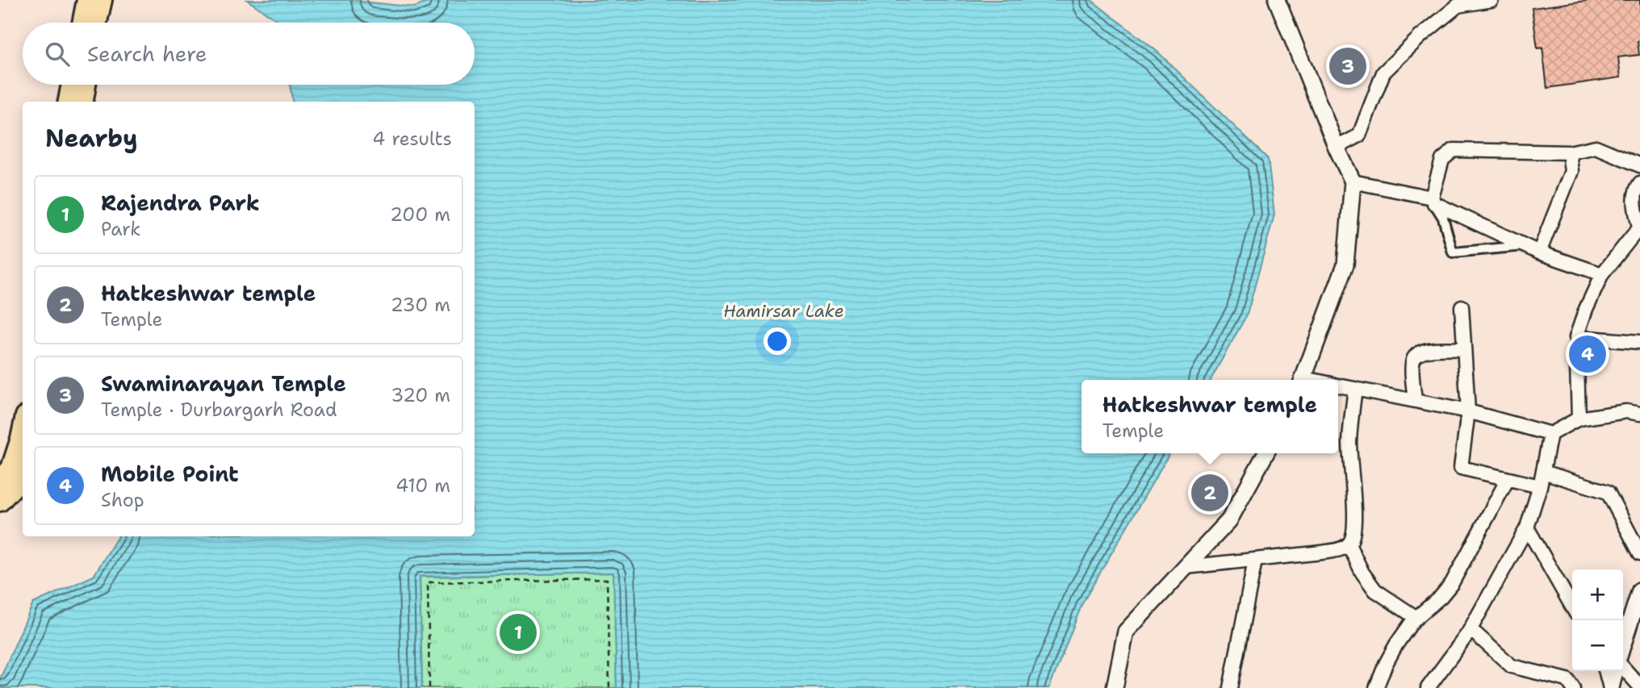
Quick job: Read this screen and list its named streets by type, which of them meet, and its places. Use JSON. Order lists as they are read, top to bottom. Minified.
{"water":["Hamirsar Lake"],"page":{"search":"Search here","pins":["3","4","2","1"],"heading":["Nearby","4 results"],"list":[{"mark":"1","name":"Rajendra Park","note":"Park","value":"200 m"},{"mark":"2","name":"Hatkeshwar temple","note":"Temple","value":"230 m"},{"mark":"3","name":"Swaminarayan Temple","note":"Temple · Durbargarh Road","value":"320 m"},{"mark":"4","name":"Mobile Point","note":"Shop","value":"410 m"}],"popup":["Hatkeshwar temple","Temple"],"map_buttons":["+","−"]}}
